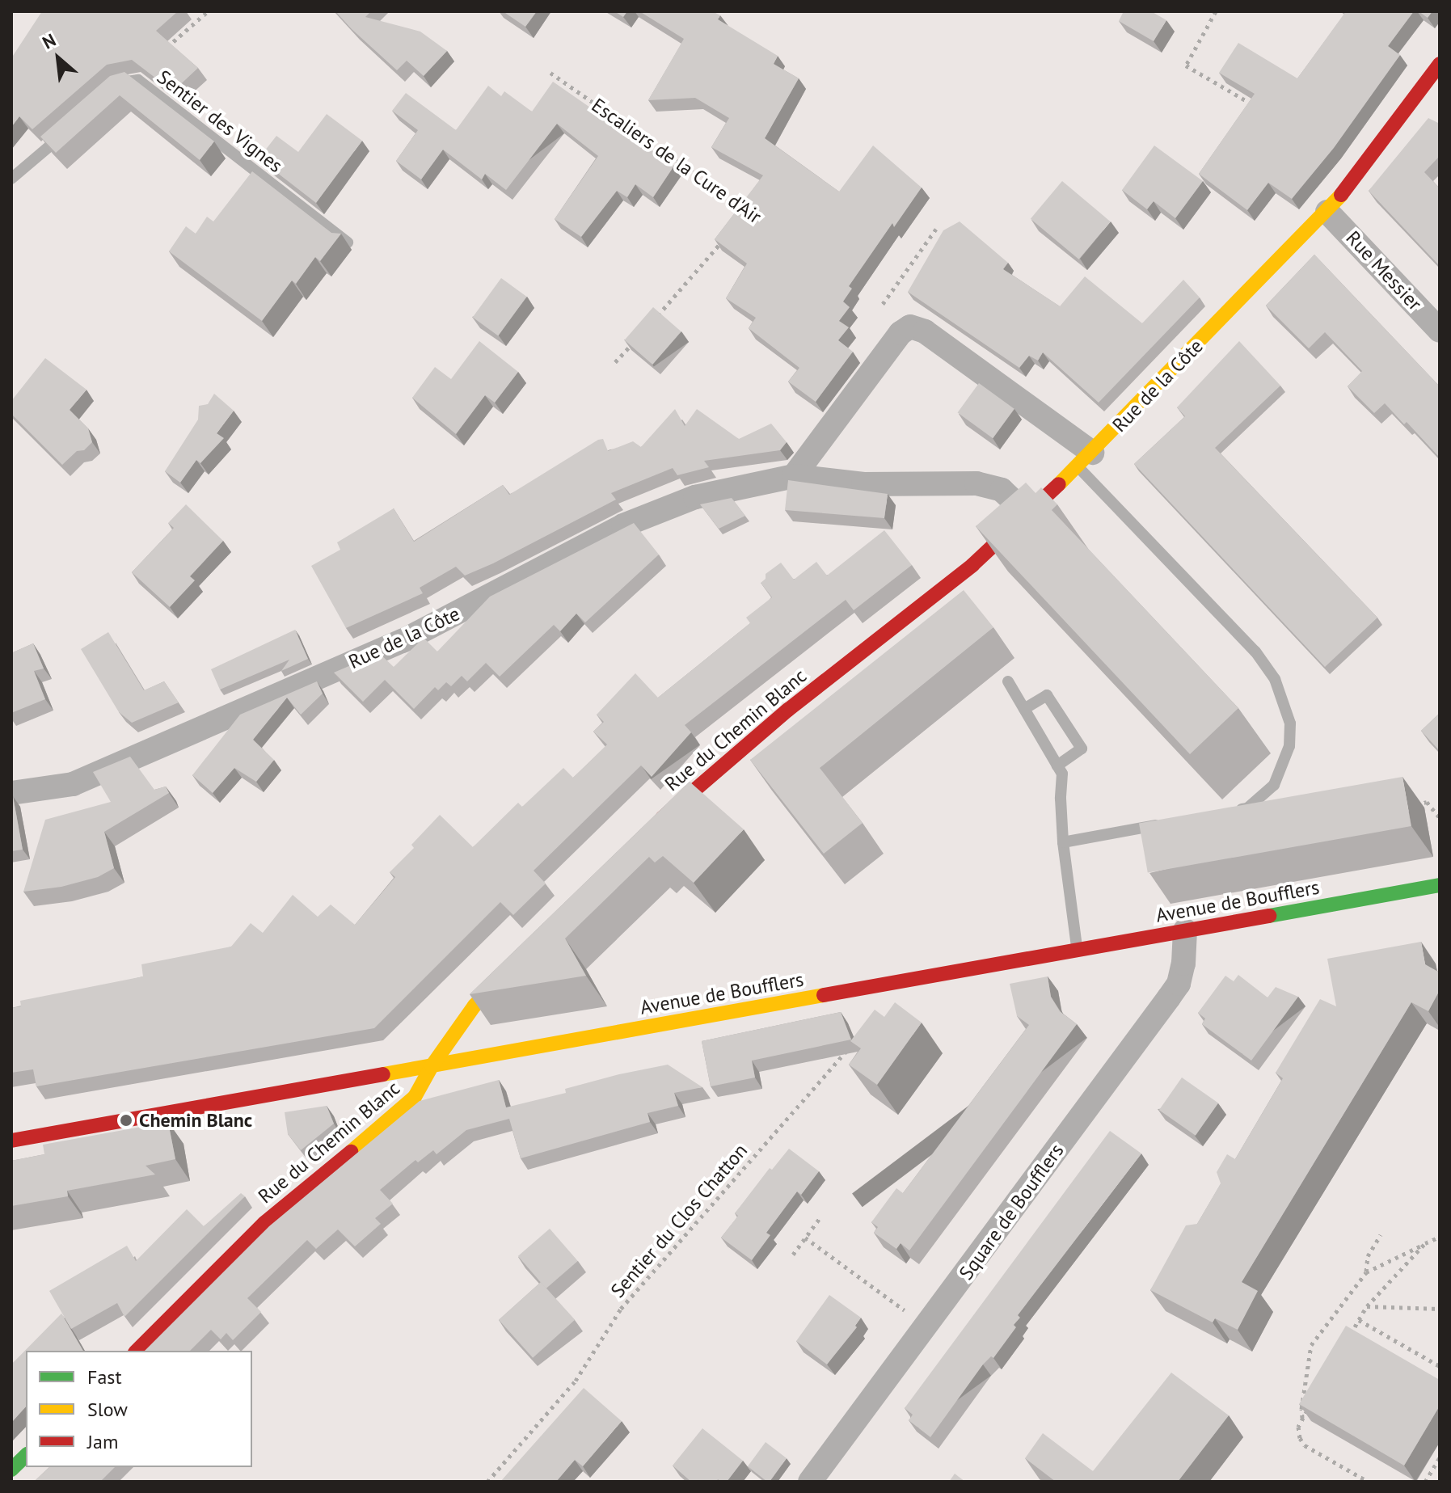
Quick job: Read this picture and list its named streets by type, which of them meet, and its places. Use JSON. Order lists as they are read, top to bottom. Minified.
{"streets":{"street":["Rue Messier","Rue de la Côte","Rue du Chemin Blanc","Avenue de Boufflers","Square de Boufflers"],"lane":["Sentier des Vignes"],"path":["Escaliers de la Cure d'Air","Sentier du Clos Chatton"]},"crossings":[["Rue Messier","Rue de la Côte"],["Rue de la Côte","Rue du Chemin Blanc"],["Rue du Chemin Blanc","Avenue de Boufflers"],["Avenue de Boufflers","Square de Boufflers"]],"places":["Chemin Blanc"],"legend":["Fast","Slow","Jam"],"north":"top left"}
